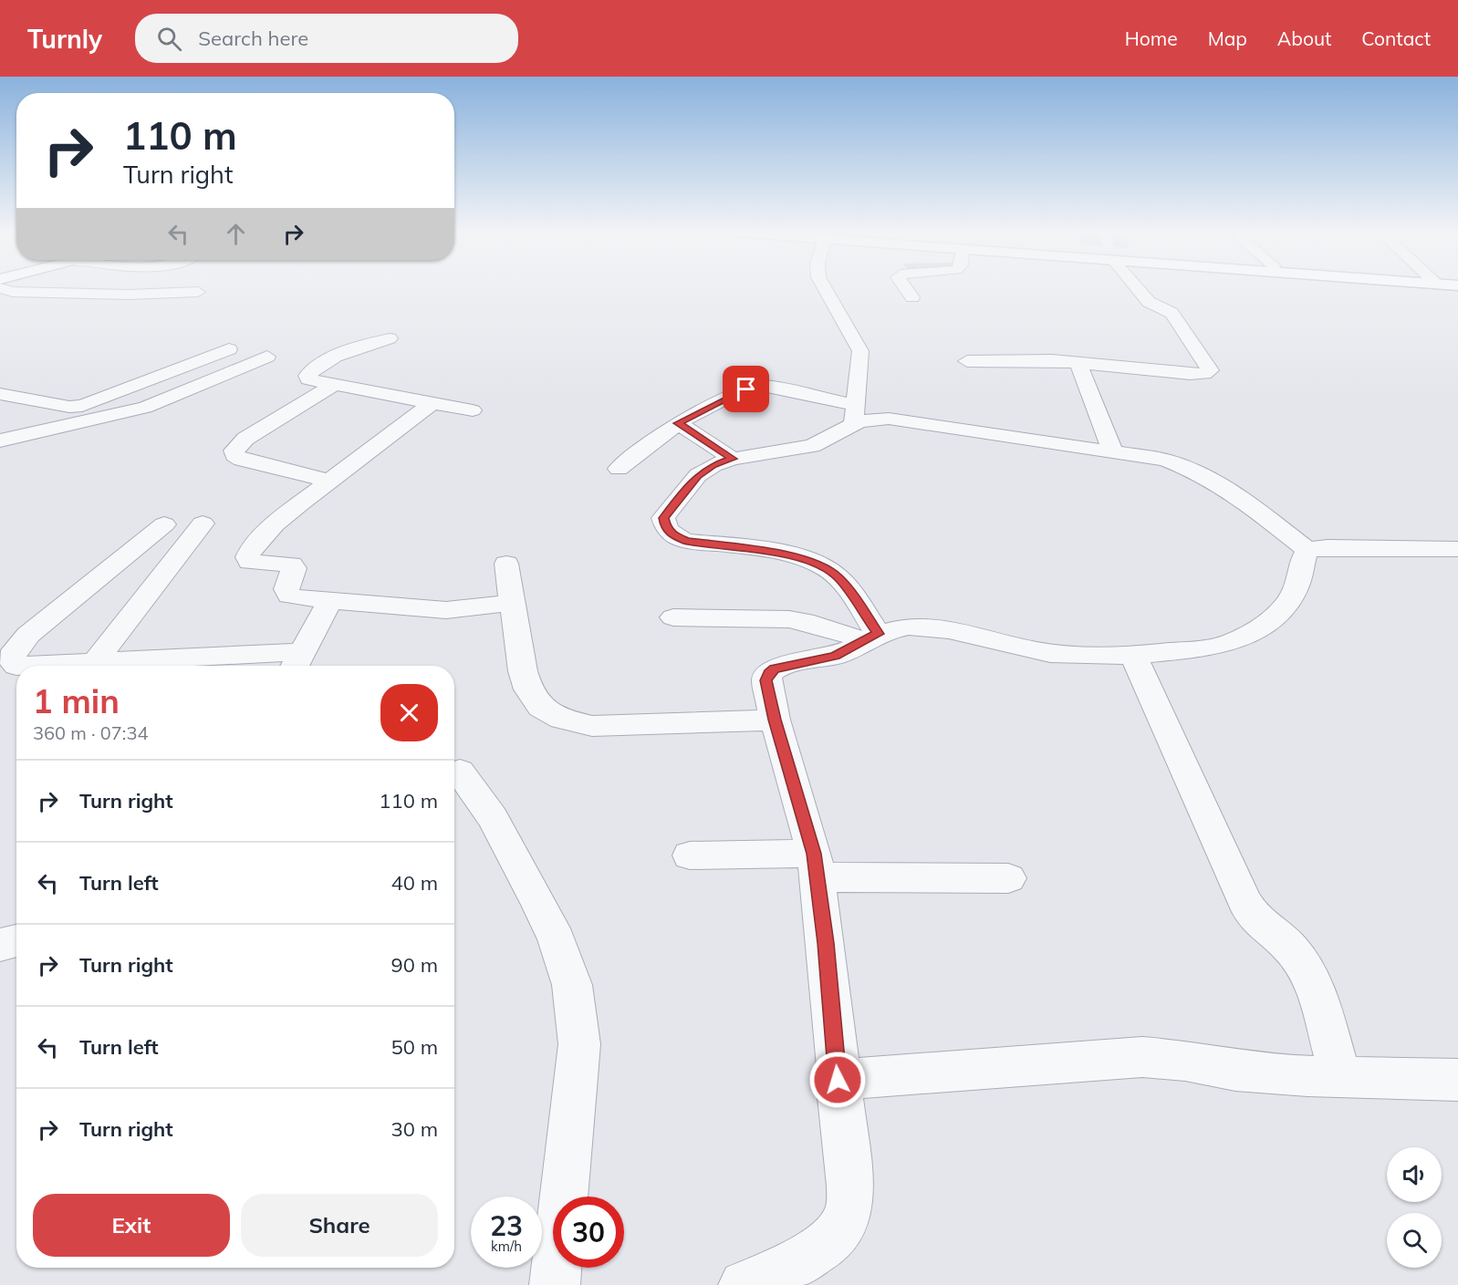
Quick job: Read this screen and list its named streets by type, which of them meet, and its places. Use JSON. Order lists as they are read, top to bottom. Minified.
{"page":{"header":"Turnly","search":"Search here","nav":["Home","Map","About","Contact"],"turn":["110 m","Turn right"],"heading":["1 min","360 m · 07:34"],"list":[{"name":"Turn right","value":"110 m"},{"name":"Turn left","value":"40 m"},{"name":"Turn right","value":"90 m"},{"name":"Turn left","value":"50 m"},{"name":"Turn right","value":"30 m"}],"buttons":["Exit","Share"],"speed":"23 km/h","limit":"30"}}
